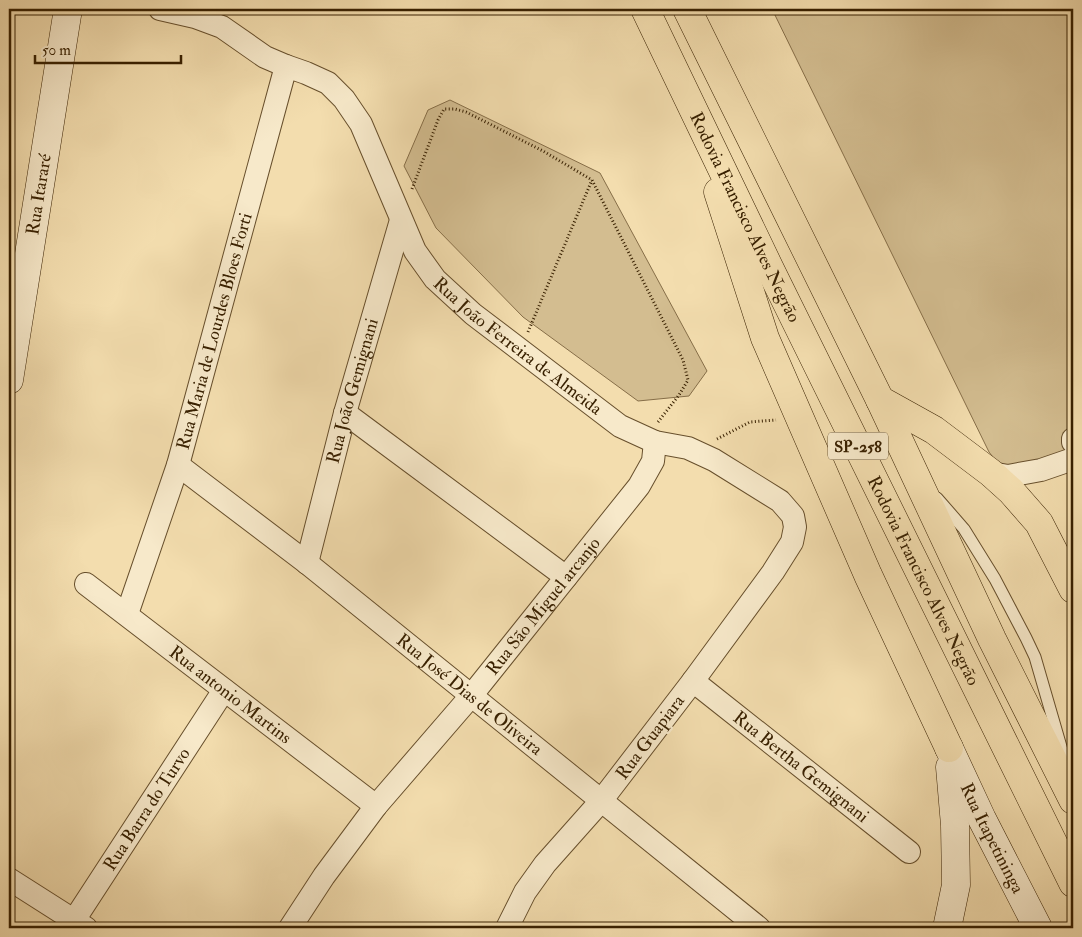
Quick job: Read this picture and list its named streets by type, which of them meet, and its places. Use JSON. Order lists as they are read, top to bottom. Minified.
{"streets":{"highway":["Rodovia Francisco Alves Negrão","SP-258"],"street":["Rua Itararé","Rua Maria de Lourdes Bloes Forti","Rua João Ferreira de Almeida","Rua João Gemignani","Rua São Miguel arcanjo","Rua antonio Martins","Rua José Dias de Oliveira","Rua Guapiara","Rua Bertha Gemignani","Rua Barra do Turvo","Rua Itapetininga"]},"crossings":[["Rua Maria de Lourdes Bloes Forti","Rua João Ferreira de Almeida"],["Rua Maria de Lourdes Bloes Forti","Rua antonio Martins"],["Rua Maria de Lourdes Bloes Forti","Rua José Dias de Oliveira"],["Rua João Ferreira de Almeida","Rua João Gemignani"],["Rua João Ferreira de Almeida","Rua São Miguel arcanjo"],["Rua João Ferreira de Almeida","Rua Guapiara"],["Rua João Gemignani","Rua José Dias de Oliveira"],["Rua São Miguel arcanjo","Rua antonio Martins"],["Rua São Miguel arcanjo","Rua José Dias de Oliveira"],["Rua antonio Martins","Rua Barra do Turvo"],["Rua José Dias de Oliveira","Rua Guapiara"],["Rua Guapiara","Rua Bertha Gemignani"]],"scale_bar":"50 m"}
